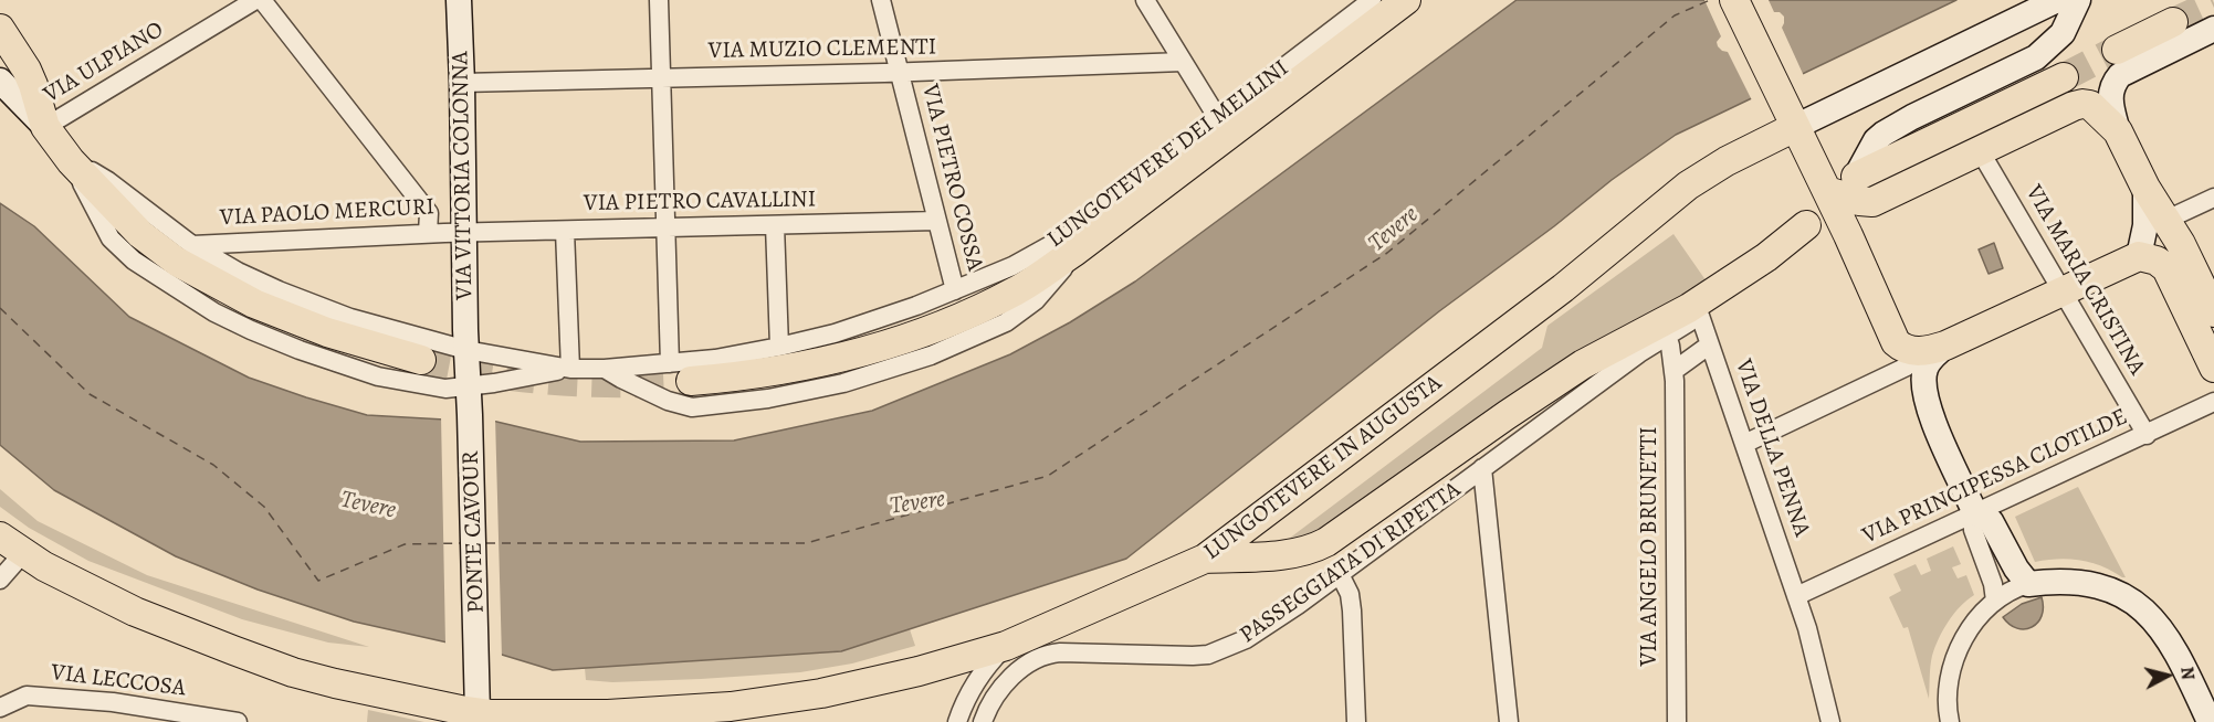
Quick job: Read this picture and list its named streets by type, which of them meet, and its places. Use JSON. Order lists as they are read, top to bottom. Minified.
{"streets":{"main road":["LUNGOTEVERE DEI MELLINI","LUNGOTEVERE IN AUGUSTA","PASSEGGIATA DI RIPETTA"],"street":["VIA MUZIO CLEMENTI","VIA ULPIANO","VIA VITTORIA COLONNA","VIA PIETRO COSSA","VIA PIETRO CAVALLINI","VIA PAOLO MERCURI","VIA MARIA CRISTINA","VIA DELLA PENNA","VIA PRINCIPESSA CLOTILDE","PONTE CAVOUR","VIA ANGELO BRUNETTI","VIA LECCOSA"]},"crossings":[["VIA MUZIO CLEMENTI","VIA VITTORIA COLONNA"],["VIA MUZIO CLEMENTI","VIA PIETRO COSSA"],["LUNGOTEVERE DEI MELLINI","VIA VITTORIA COLONNA"],["LUNGOTEVERE DEI MELLINI","VIA PIETRO COSSA"],["LUNGOTEVERE DEI MELLINI","VIA PAOLO MERCURI"],["LUNGOTEVERE DEI MELLINI","PONTE CAVOUR"],["VIA VITTORIA COLONNA","VIA PIETRO CAVALLINI"],["VIA VITTORIA COLONNA","VIA PAOLO MERCURI"],["VIA VITTORIA COLONNA","PONTE CAVOUR"],["VIA PIETRO COSSA","VIA PIETRO CAVALLINI"],["VIA PIETRO CAVALLINI","VIA PAOLO MERCURI"],["VIA MARIA CRISTINA","VIA PRINCIPESSA CLOTILDE"],["VIA DELLA PENNA","VIA PRINCIPESSA CLOTILDE"],["VIA DELLA PENNA","PASSEGGIATA DI RIPETTA"],["LUNGOTEVERE IN AUGUSTA","PONTE CAVOUR"],["LUNGOTEVERE IN AUGUSTA","PASSEGGIATA DI RIPETTA"],["VIA ANGELO BRUNETTI","PASSEGGIATA DI RIPETTA"]],"water":["Tevere"],"north":"right"}
